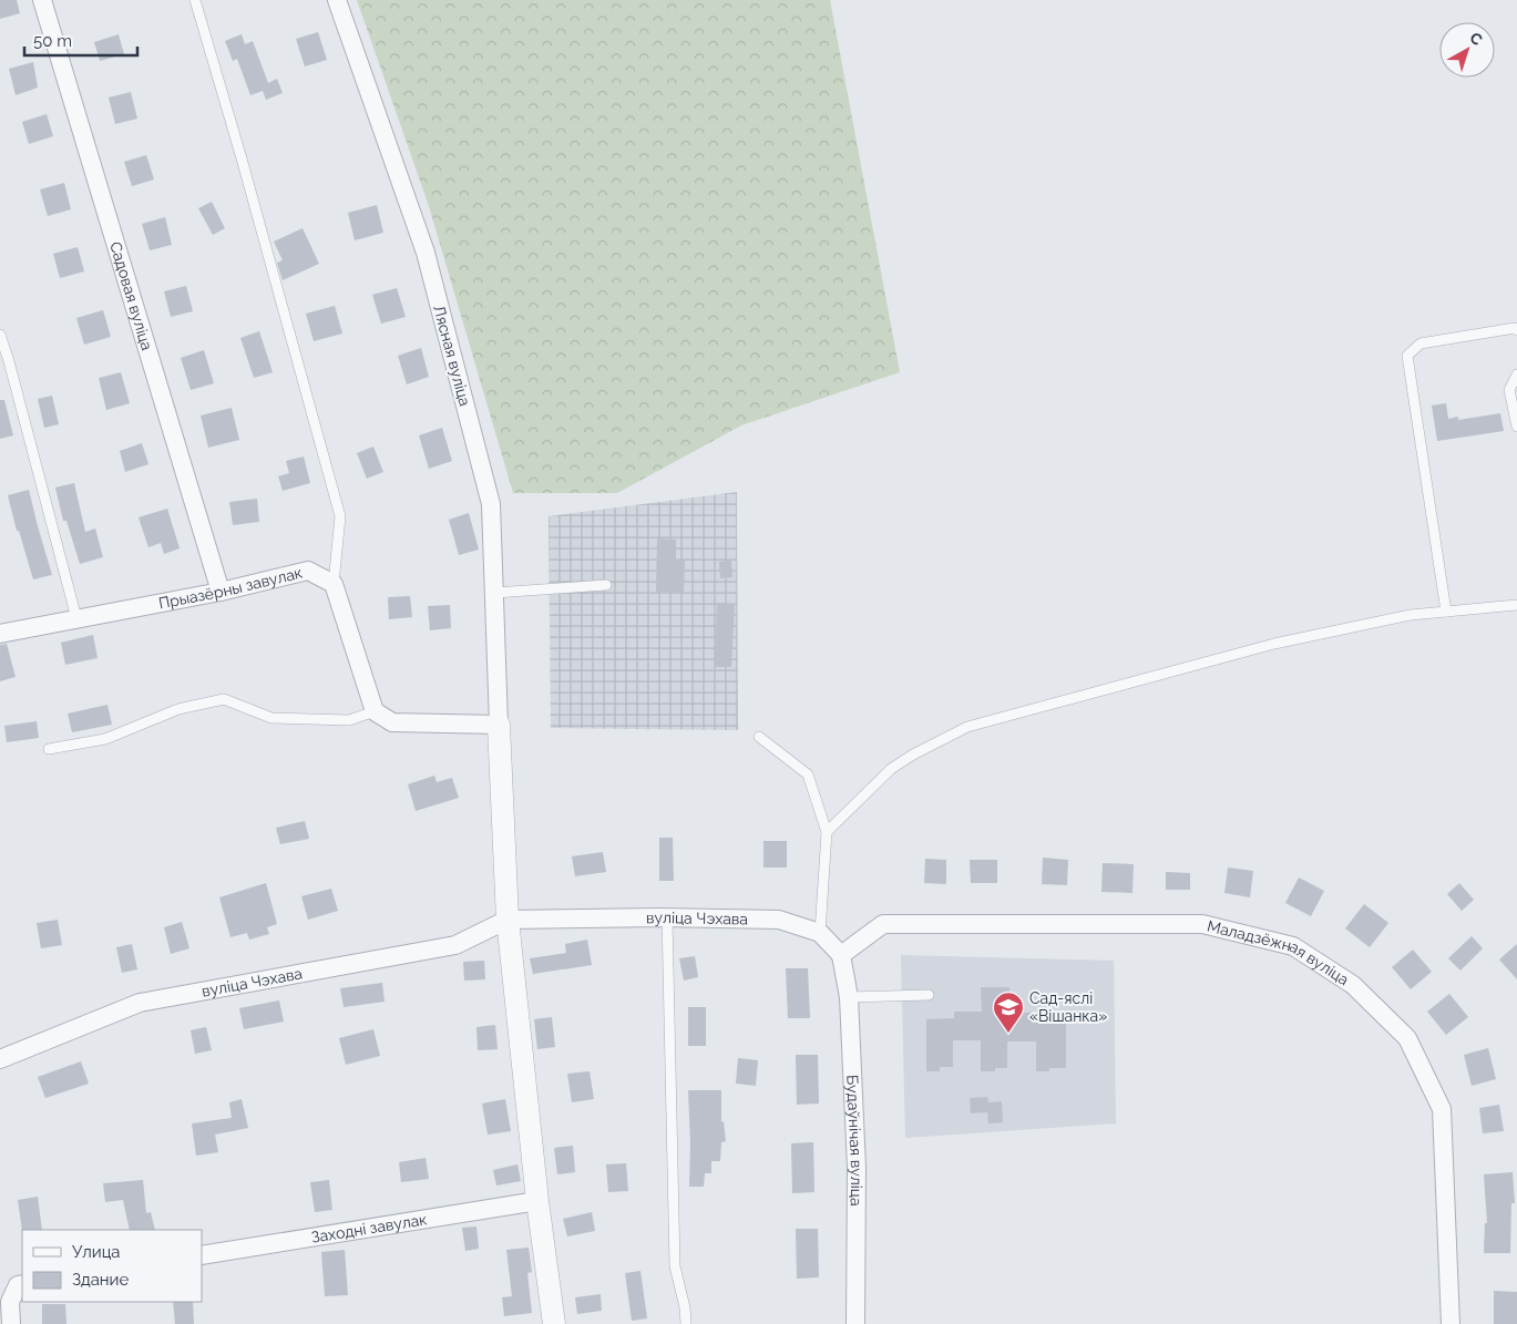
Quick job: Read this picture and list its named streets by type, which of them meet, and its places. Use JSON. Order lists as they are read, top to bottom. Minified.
{"streets":{"street":["Садовая вуліца","Лясная вуліца","Прыазёрны завулак","вуліца Чэхава","Маладзёжная вуліца","Будаўнічая вуліца","Заходні завулак"]},"crossings":[["Садовая вуліца","Прыазёрны завулак"],["вуліца Чэхава","Маладзёжная вуліца"],["вуліца Чэхава","Будаўнічая вуліца"],["Маладзёжная вуліца","Будаўнічая вуліца"]],"places":{"school or university":["Сад-яслі «Вішанка»"]},"legend":["Улица","Здание"],"scale_bar":"50 m","north":"top right"}
